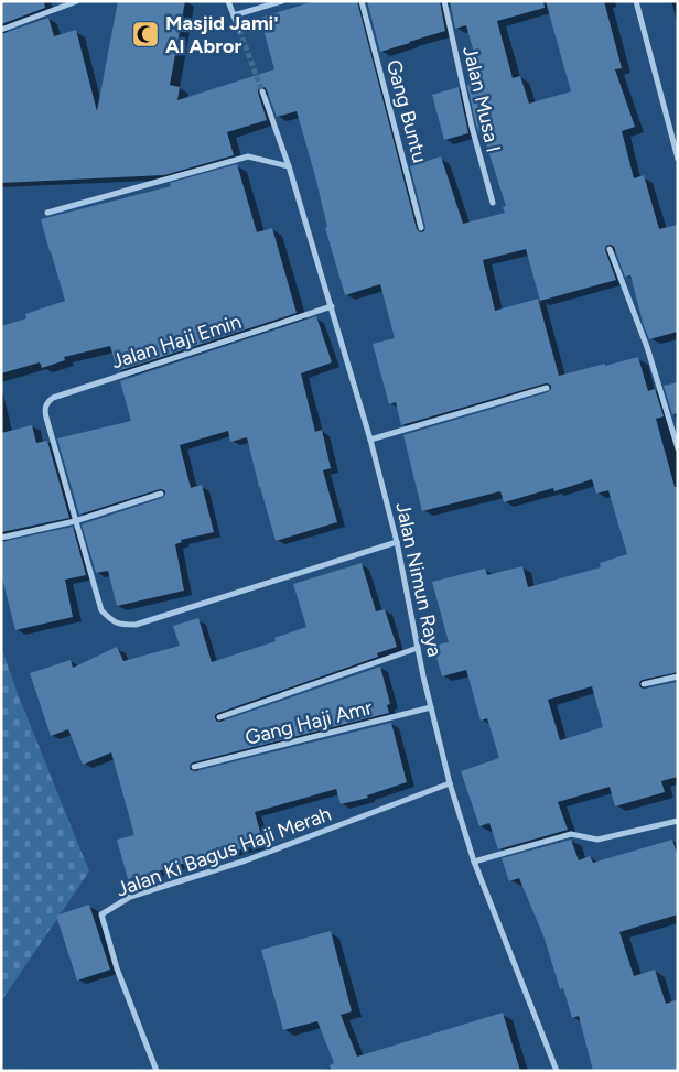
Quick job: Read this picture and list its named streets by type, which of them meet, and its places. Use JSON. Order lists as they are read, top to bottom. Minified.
{"streets":{"street":["Jalan Musa I","Gang Buntu","Jalan Haji Emin","Jalan Nimun Raya","Gang Haji Amr","Jalan Ki Bagus Haji Merah"]},"crossings":[["Jalan Haji Emin","Jalan Nimun Raya"],["Jalan Nimun Raya","Gang Haji Amr"],["Jalan Nimun Raya","Jalan Ki Bagus Haji Merah"]],"places":{"mosque":["Masjid Jami' Al Abror"]}}
